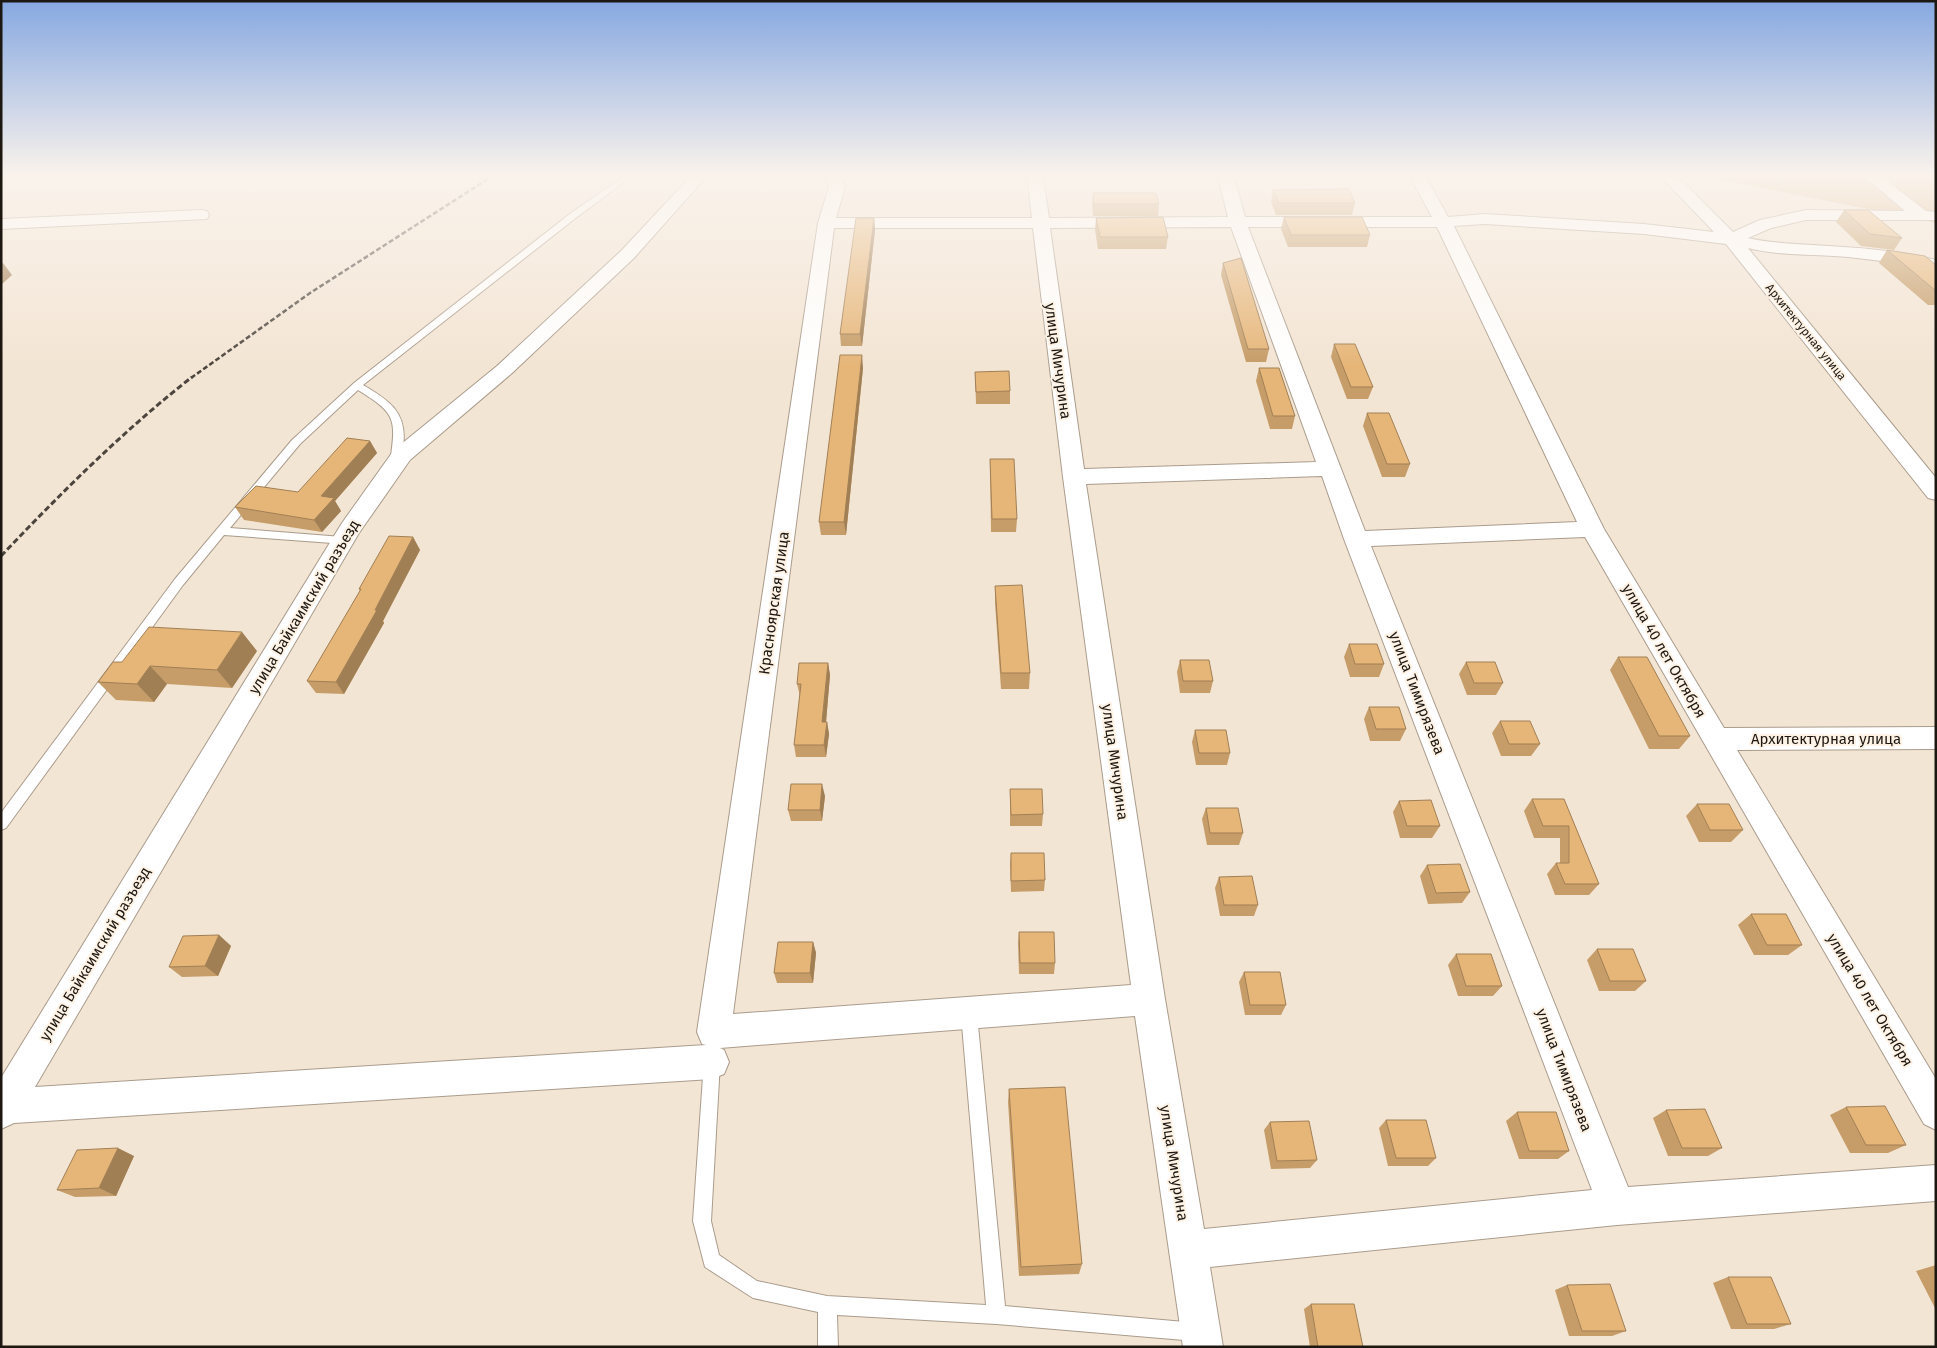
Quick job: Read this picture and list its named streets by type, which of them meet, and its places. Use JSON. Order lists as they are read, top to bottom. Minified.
{"streets":{"street":["Архитектурная улица","улица Мичурина","Красноярская улица","улица Байкаимский разъезд","улица 40 лет Октября","улица Тимирязева"]},"crossings":[["Архитектурная улица","улица 40 лет Октября"]]}
